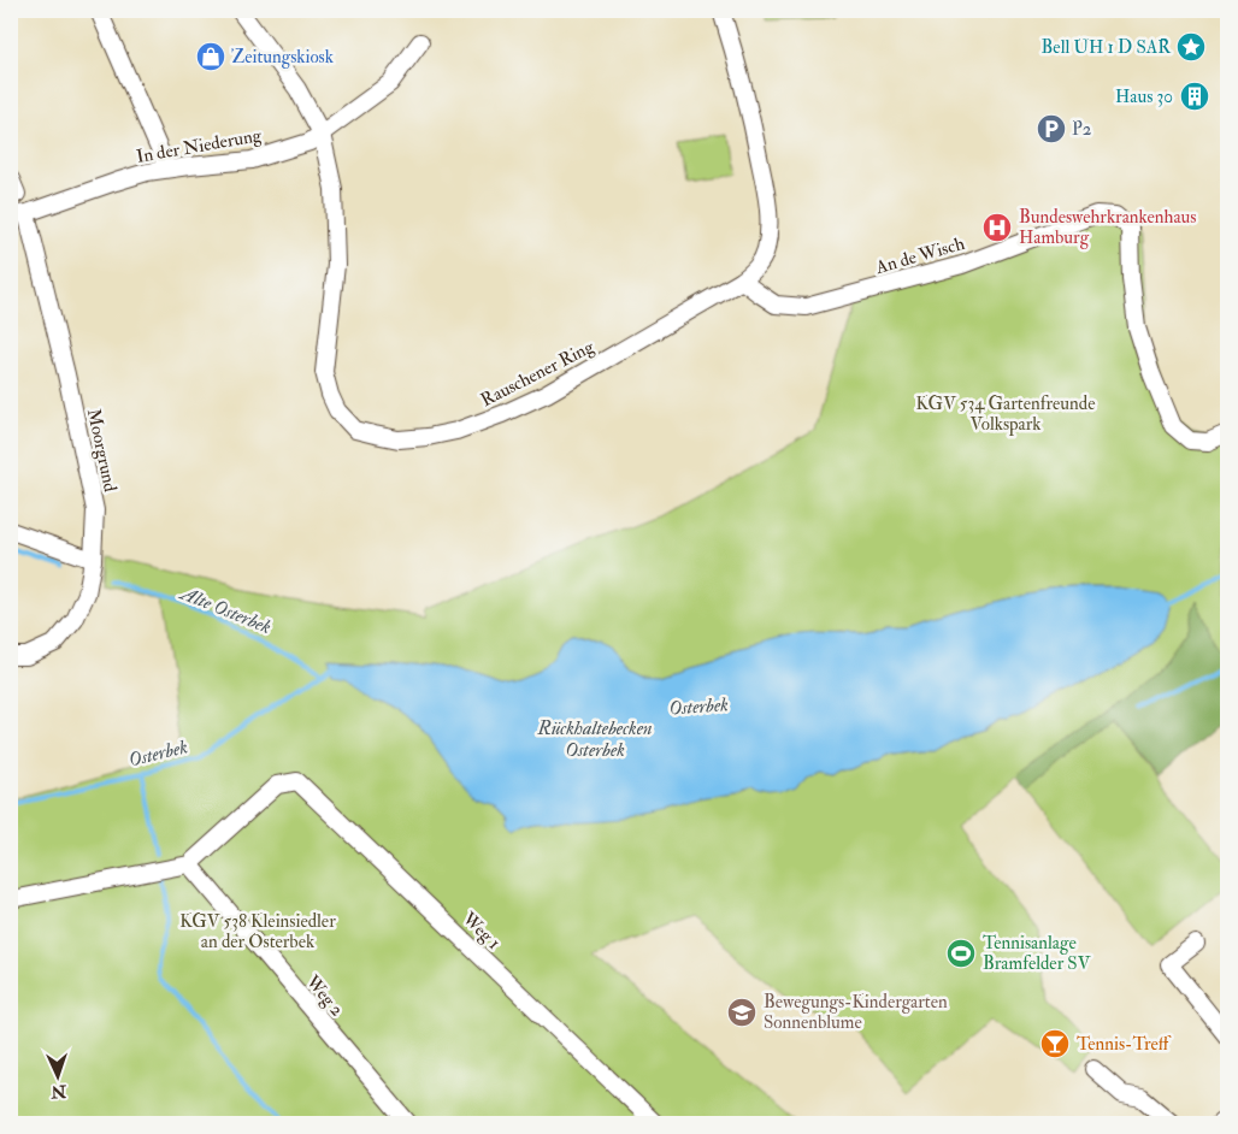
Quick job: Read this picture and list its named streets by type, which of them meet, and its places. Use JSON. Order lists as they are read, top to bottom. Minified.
{"streets":{"street":["In der Niederung","An de Wisch","Rauschener Ring","Moorgrund","Weg 1","Weg 2"]},"crossings":[["In der Niederung","Rauschener Ring"],["In der Niederung","Moorgrund"],["An de Wisch","Rauschener Ring"],["Weg 1","Weg 2"]],"water":["Alte Osterbek","Osterbek","Rückhaltebecken Osterbek"],"parks":["KGV 534 Gartenfreunde Volkspark","KGV 538 Kleinsiedler an der Osterbek"],"places":{"place":["Bell UH 1 D SAR"],"shop":["Zeitungskiosk"],"building":["Haus 30"],"parking":["P2"],"hospital":["Bundeswehrkrankenhaus Hamburg"],"sports":["Tennisanlage Bramfelder SV"],"school or university":["Bewegungs-Kindergarten Sonnenblume"],"bar":["Tennis-Treff"]},"north":"bottom"}
